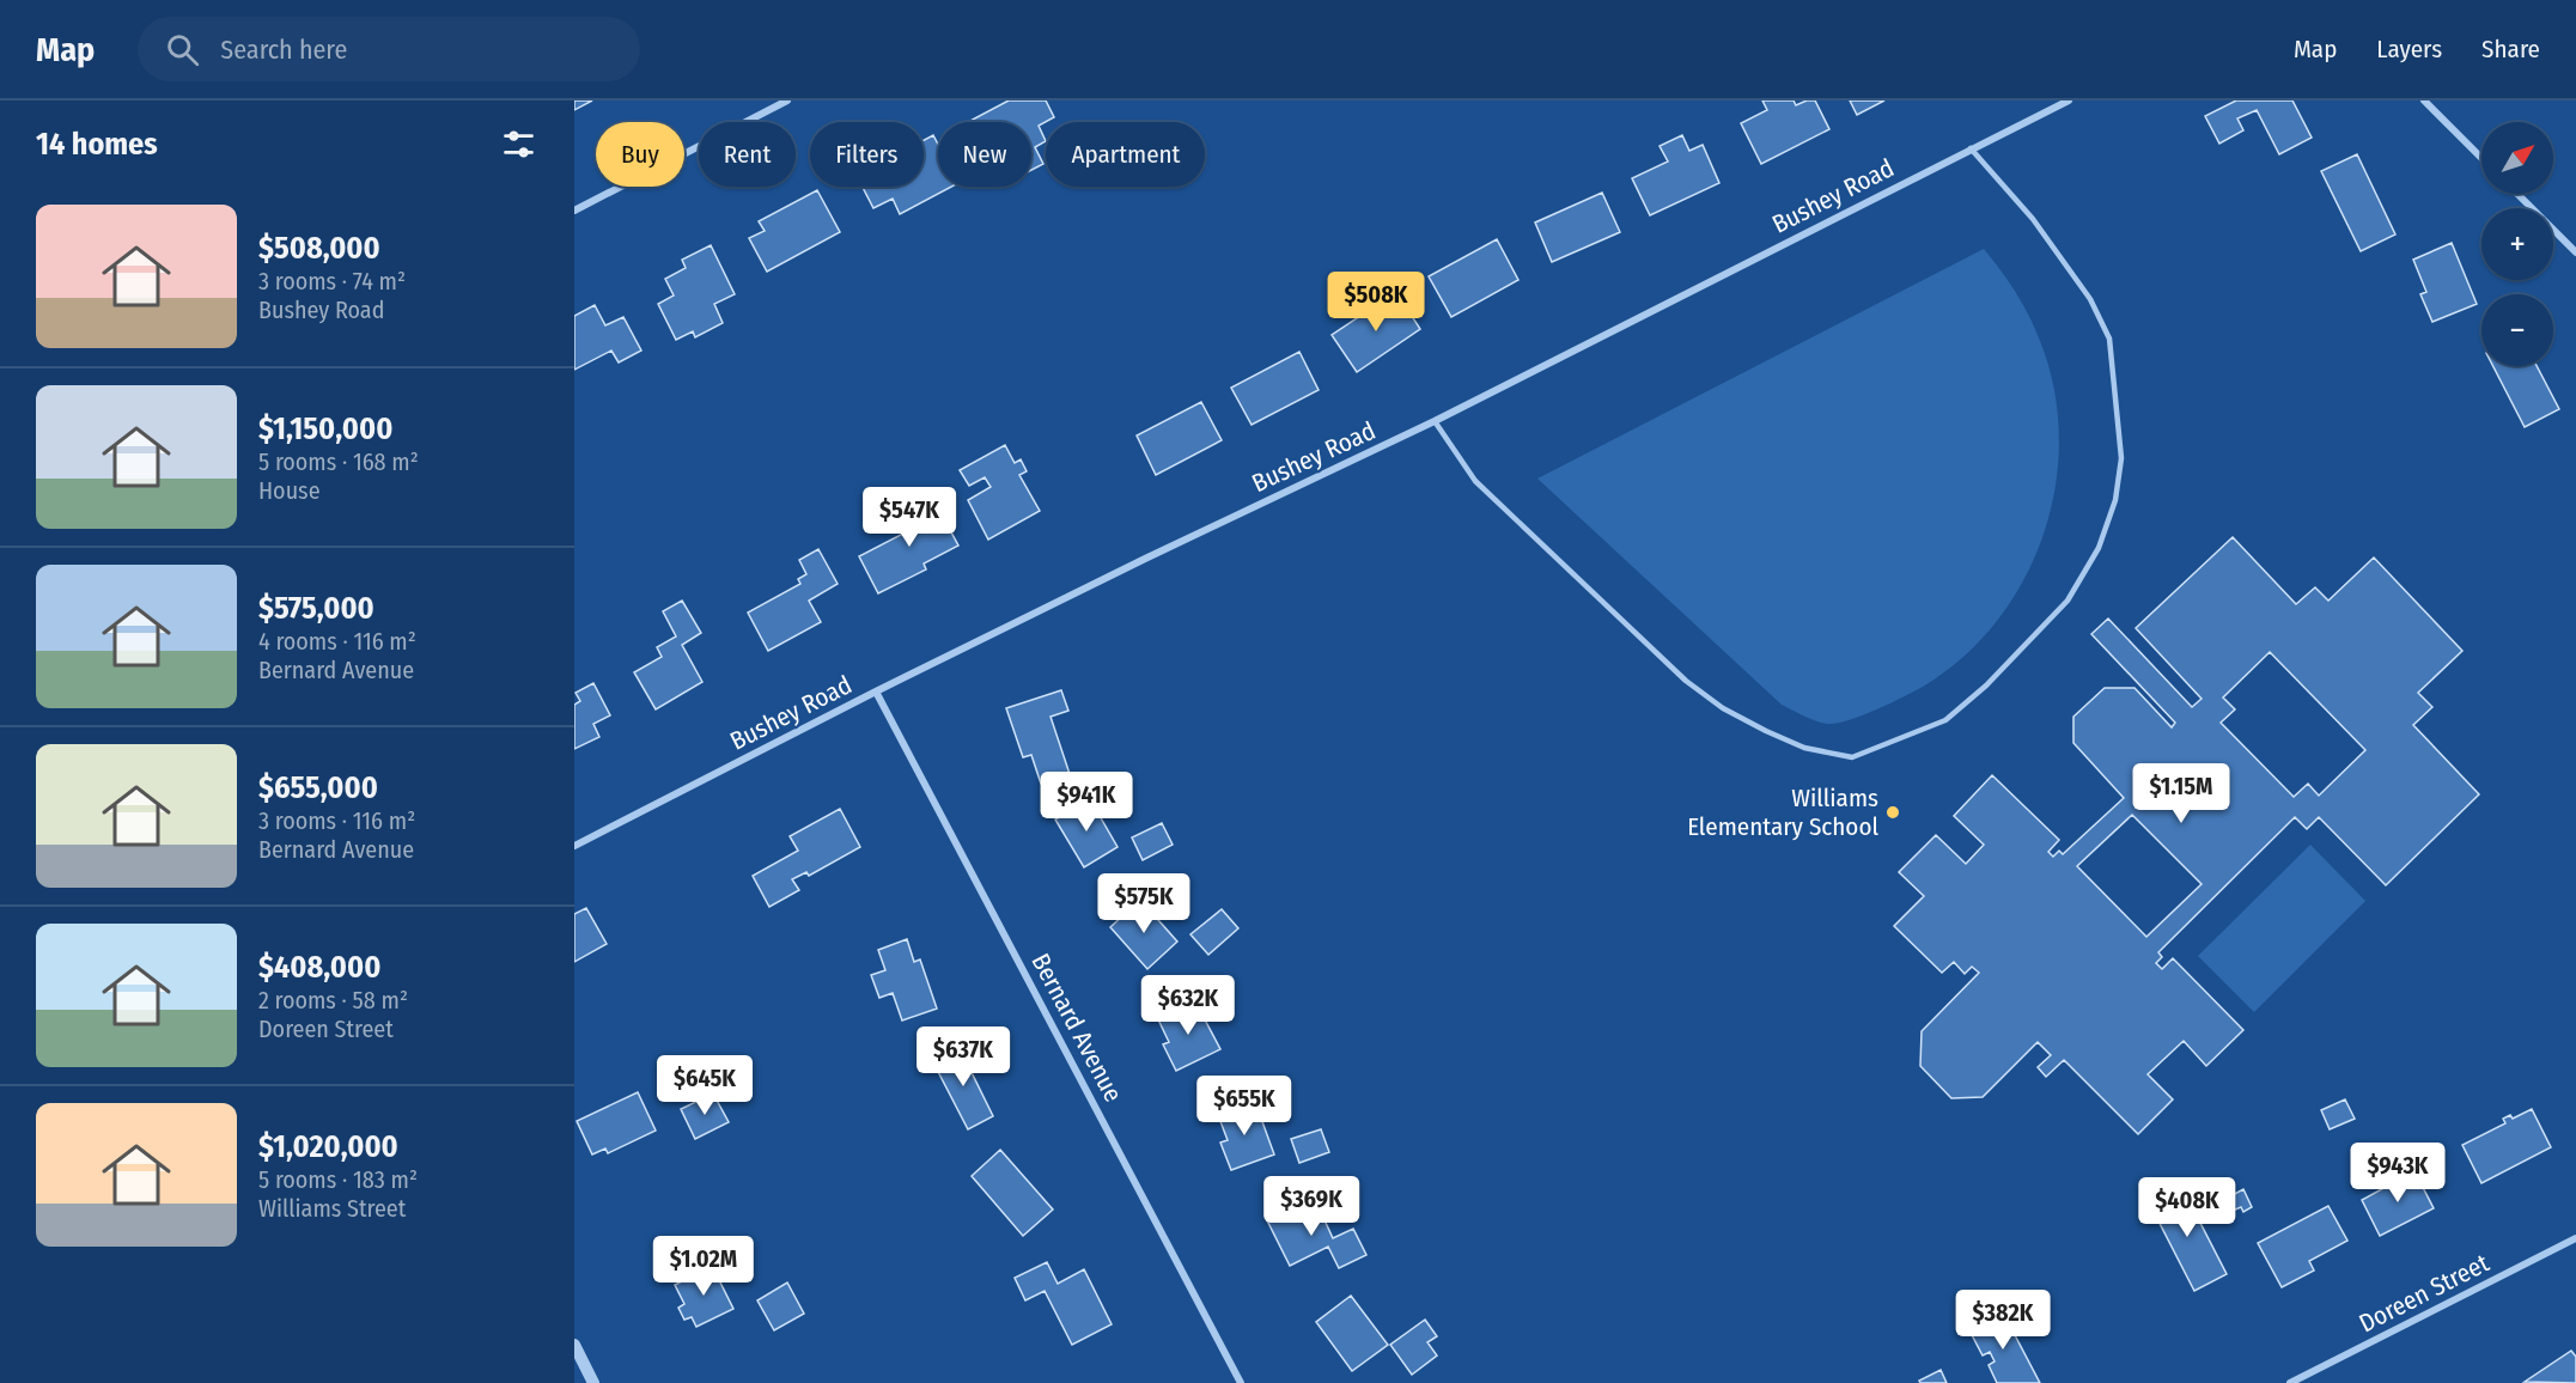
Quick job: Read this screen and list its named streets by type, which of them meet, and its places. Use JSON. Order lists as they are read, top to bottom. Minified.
{"streets":{"street":["Bushey Road","Bernard Avenue","Doreen Street"]},"crossings":[["Bushey Road","Bernard Avenue"]],"places":["Williams Elementary School"],"north":"top right","page":{"header":"Map","search":"Search here","nav":["Map","Layers","Share"],"heading":"14 homes","map_buttons":["+","−"],"chip":["Buy","Rent","Filters","New","Apartment"],"list":[{"name":"$508,000","note":"3 rooms · 74 m² · Bushey Road"},{"name":"$1,150,000","note":"5 rooms · 168 m² · House"},{"name":"$575,000","note":"4 rooms · 116 m² · Bernard Avenue"},{"name":"$655,000","note":"3 rooms · 116 m² · Bernard Avenue"},{"name":"$408,000","note":"2 rooms · 58 m² · Doreen Street"},{"name":"$1,020,000","note":"5 rooms · 183 m² · Williams Street"}],"price":["$508K","$547K","$1.15M","$941K","$575K","$632K","$637K","$645K","$655K","$943K","$369K","$408K","$1.02M","$382K"]}}
